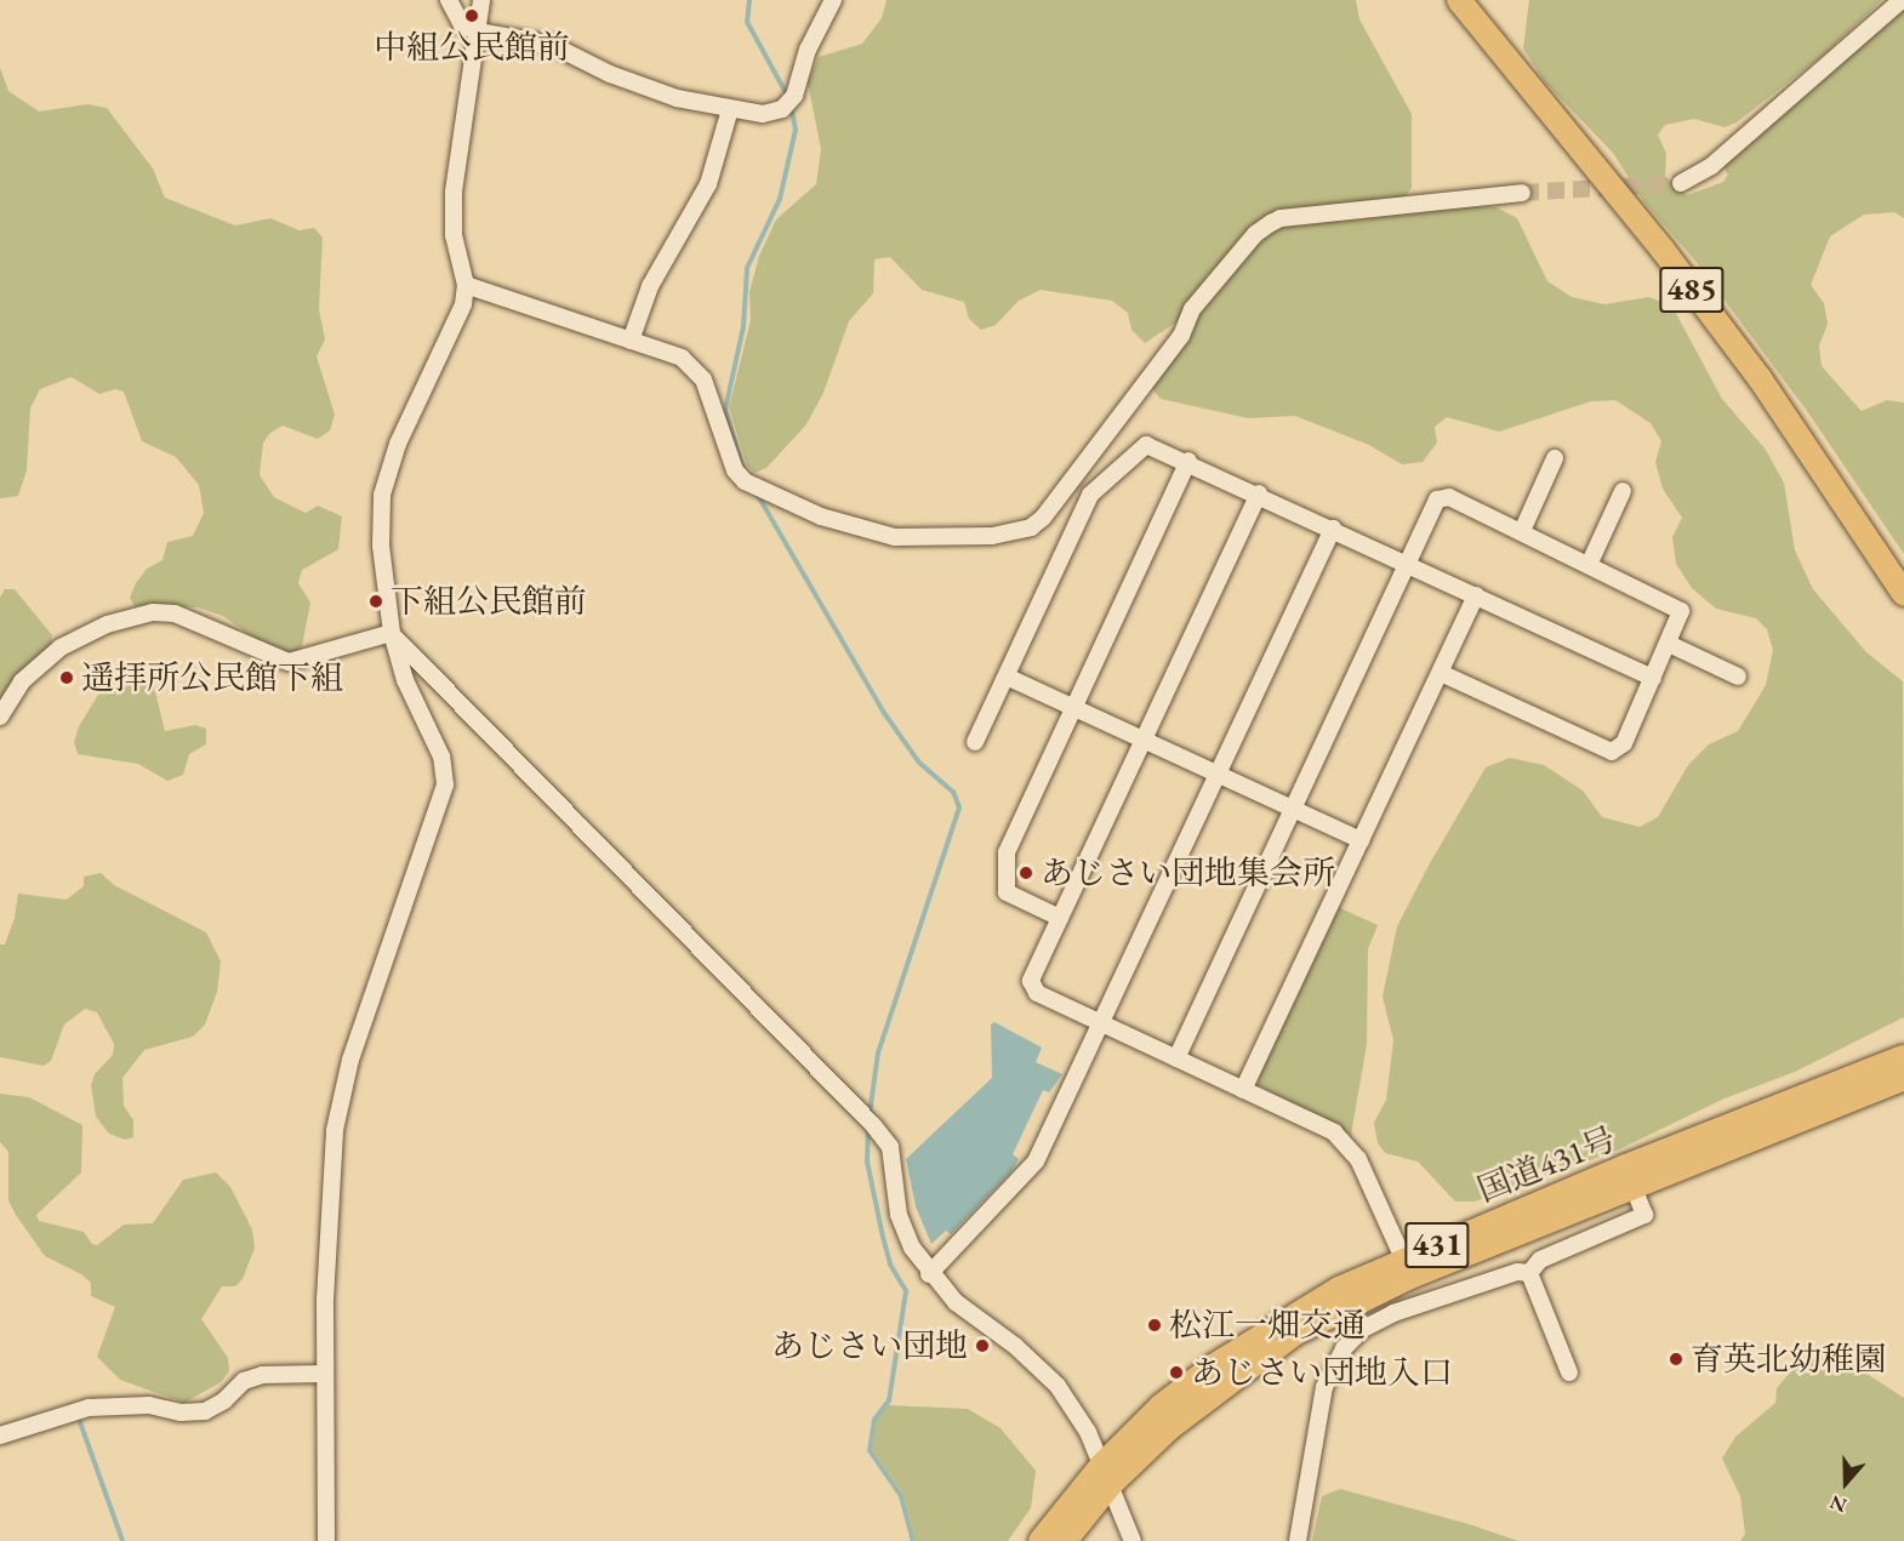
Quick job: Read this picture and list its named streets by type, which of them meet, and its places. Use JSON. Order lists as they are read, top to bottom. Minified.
{"streets":{"highway":["485","国道431号","431"]},"places":["中組公民館前","下組公民館前","遥拝所公民館下組","あじさい団地集会所","松江一畑交通","あじさい団地","育英北幼稚園","あじさい団地入口"],"north":"bottom"}
